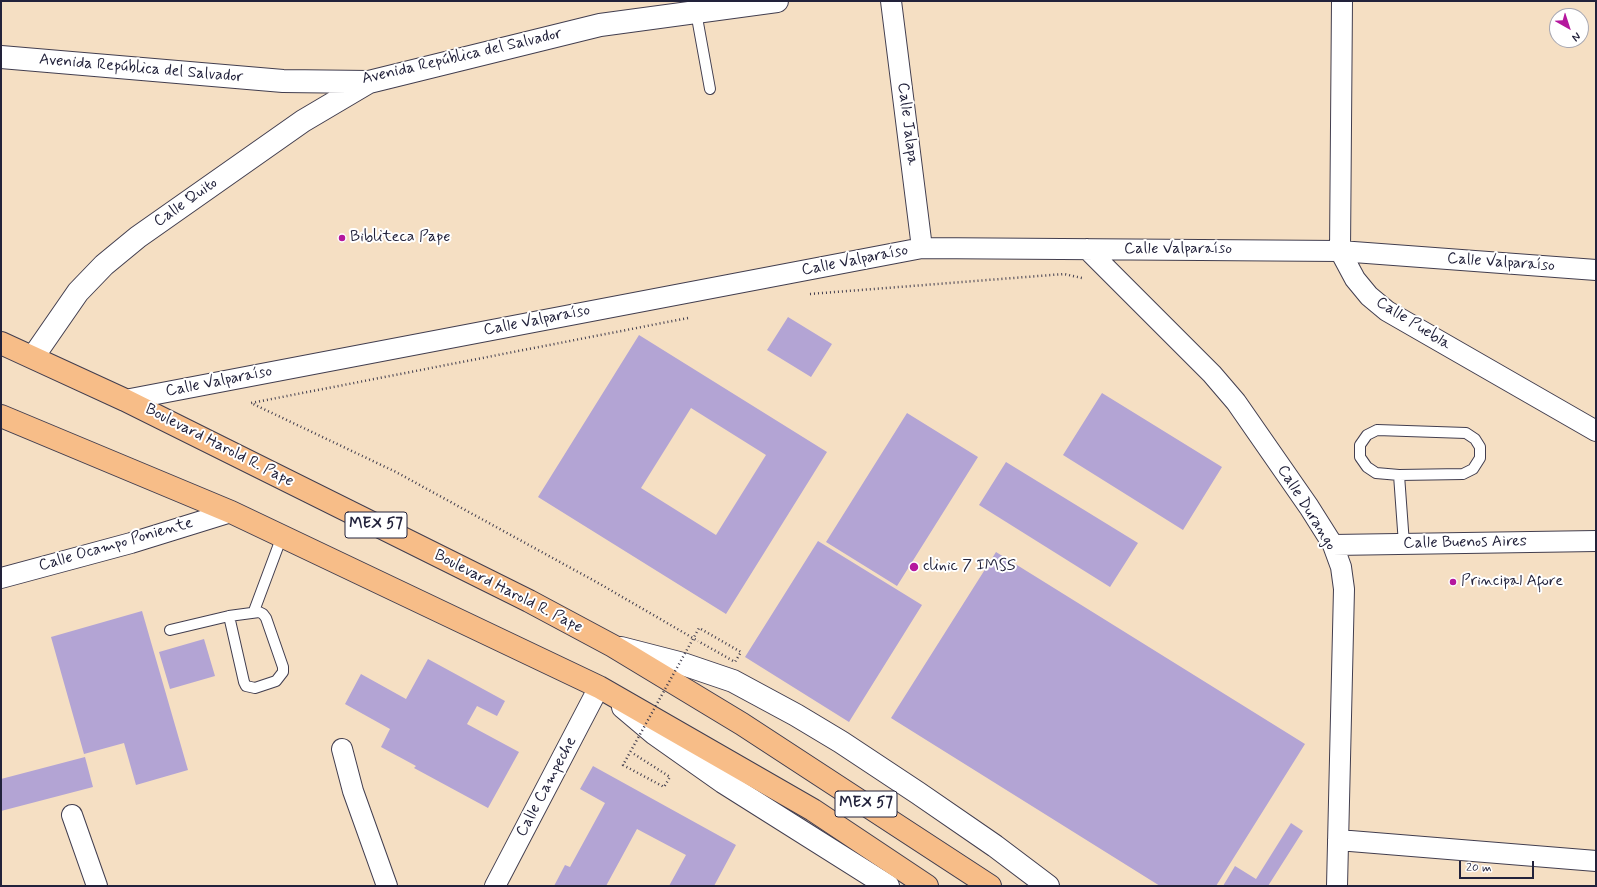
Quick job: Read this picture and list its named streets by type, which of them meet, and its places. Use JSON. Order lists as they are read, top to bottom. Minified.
{"streets":{"highway":["Boulevard Harold R. Pape","MEX 57"],"street":["Avenida República del Salvador","Calle Jalapa","Calle Quito","Calle Valparaíso","Calle Puebla","Calle Durango","Calle Buenos Aires","Calle Ocampo Poniente","Calle Campeche"]},"crossings":[["Avenida República del Salvador","Calle Quito"],["Calle Jalapa","Calle Valparaíso"],["Calle Quito","Boulevard Harold R. Pape"],["Calle Valparaíso","Calle Puebla"],["Calle Valparaíso","Boulevard Harold R. Pape"],["Calle Valparaíso","Calle Durango"],["Calle Durango","Calle Buenos Aires"],["MEX 57","Calle Ocampo Poniente"],["MEX 57","Calle Campeche"]],"places":["Bibliteca Pape","clinic 7 IMSS","Principal Afore"],"scale_bar":"20 m","north":"bottom right"}
